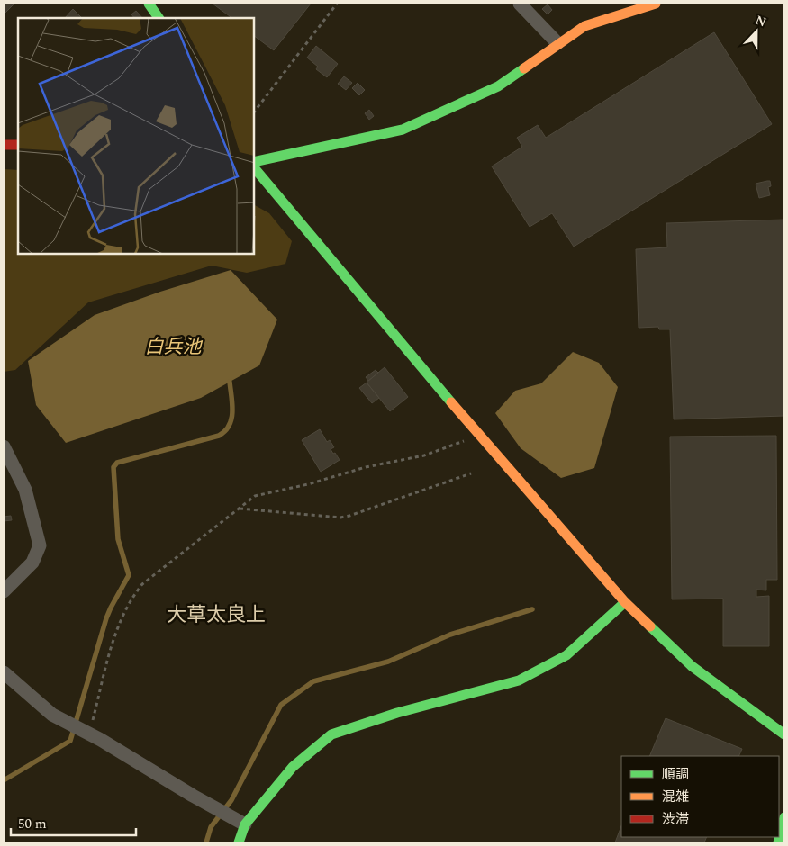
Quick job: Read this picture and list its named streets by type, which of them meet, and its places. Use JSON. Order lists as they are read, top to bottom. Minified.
{"districts":["大草太良上"],"water":["白兵池"],"legend":["順調","混雑","渋滞"],"scale_bar":"50 m","north":"top"}
